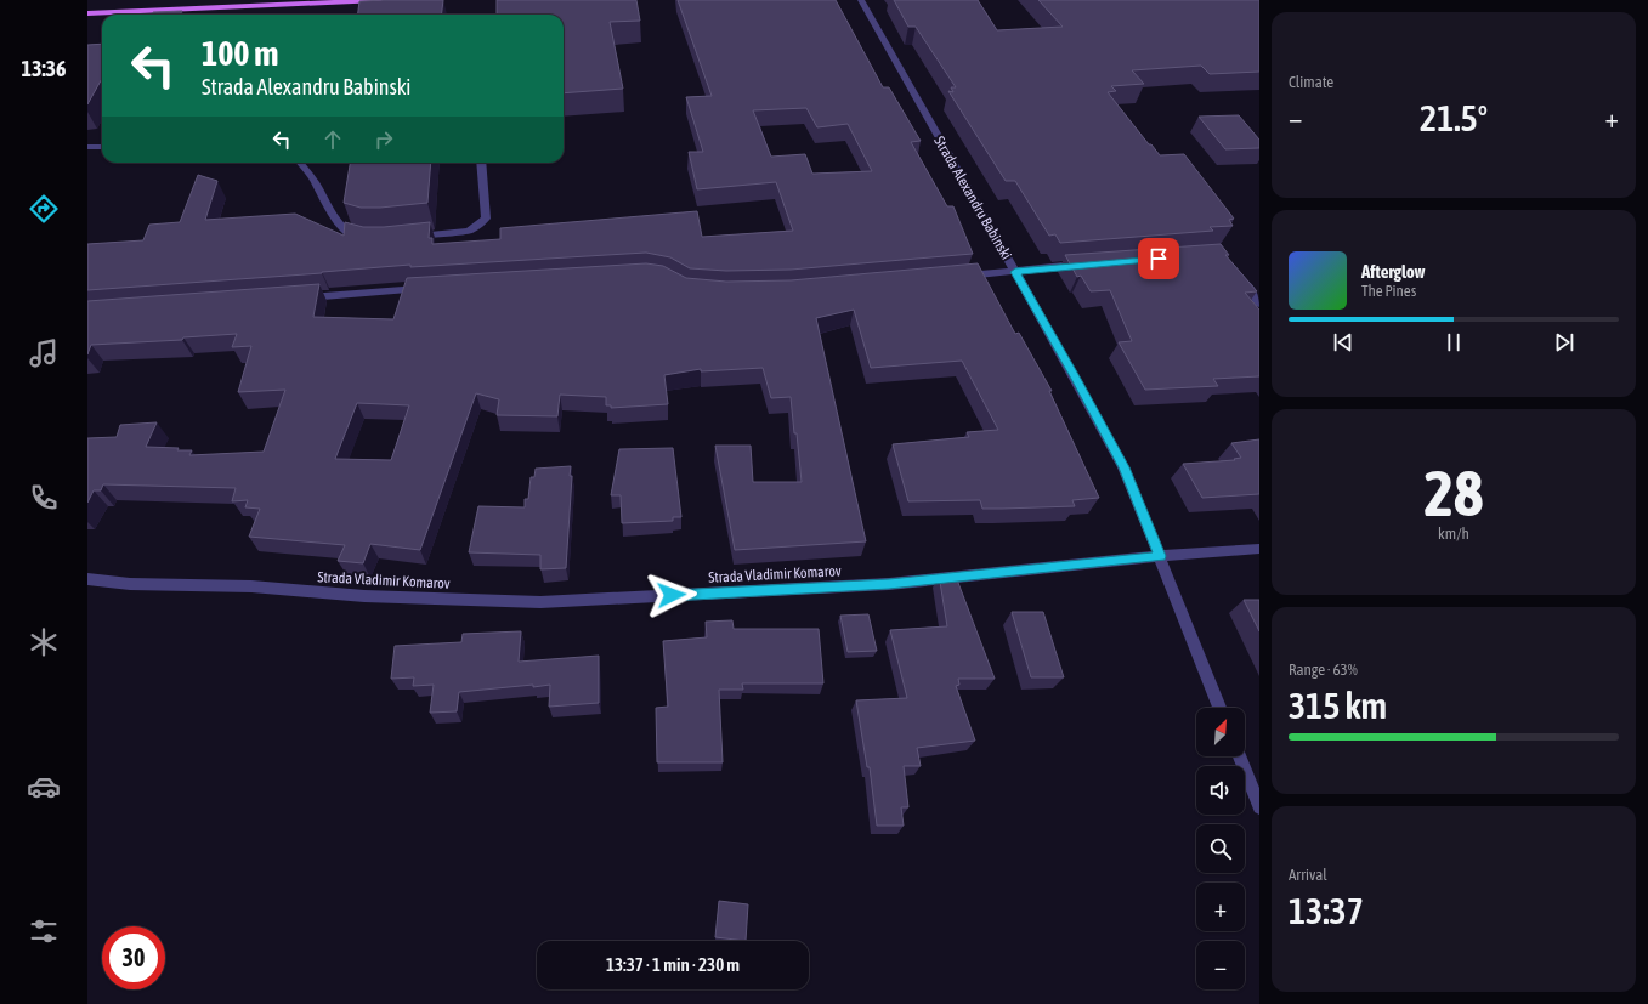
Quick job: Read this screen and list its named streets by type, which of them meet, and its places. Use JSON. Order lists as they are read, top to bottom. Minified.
{"streets":{"street":["Strada Alexandru Babinski","Strada Vladimir Komarov"]},"crossings":[["Strada Alexandru Babinski","Strada Vladimir Komarov"]],"north":"top right","page":{"tabs":"13:36","tile":["Climate",["28","km/h"],["Range · 63%","315 km"],["Arrival","13:37"]],"turn":["100 m","Strada Alexandru Babinski"],"heat":["−","21.5°","+"],"song":["Afterglow","The Pines"],"map_buttons":["+","−"],"limit":"30","trip":"13:37 · 1 min · 230 m"}}
